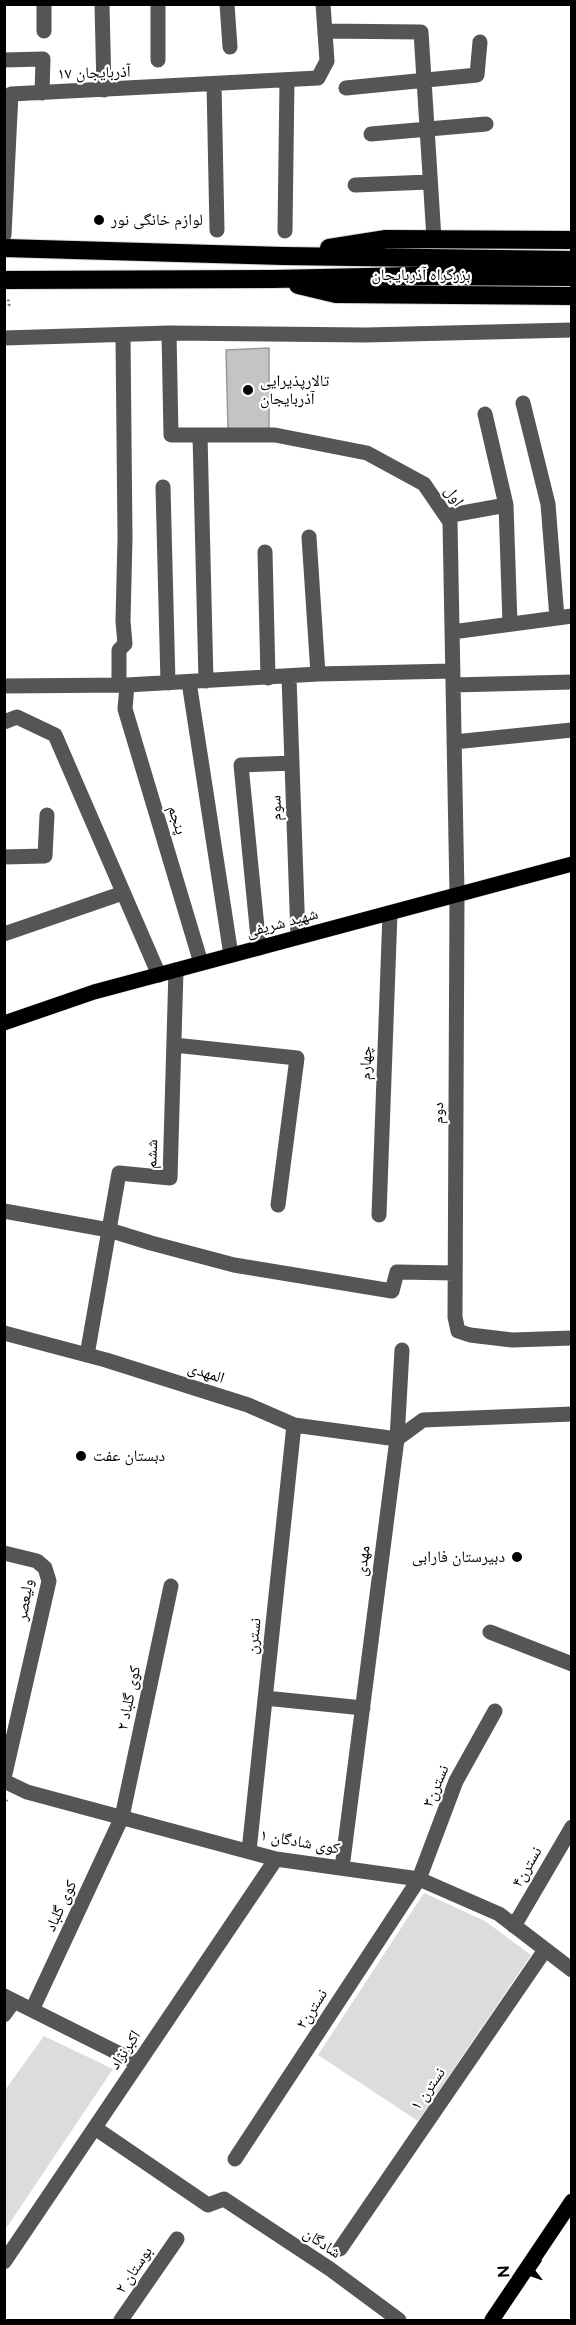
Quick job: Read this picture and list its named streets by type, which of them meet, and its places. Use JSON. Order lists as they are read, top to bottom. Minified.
{"streets":{"highway":["بزرگراه آذربایجان"],"main road":["شهید شریفی"],"street":["آذربایجان ۱۷","اول","سوم","پنجم","چهارم","دوم","ششم","المهدی","مهدی","ولیعصر","نسترن","کوی گلباد ۲","نسترن۳","کوی شادگان ۱","نسترن۴","کوی گلباد","نسترن۲","اکبرنژاد","نسترن ۱","شادگان","بوستان ۲"]},"crossings":[["اول","شهید شریفی"],["اول","دوم"],["سوم","شهید شریفی"],["پنجم","شهید شریفی"],["شهید شریفی","چهارم"],["شهید شریفی","دوم"],["شهید شریفی","ششم"],["ششم","المهدی"],["المهدی","مهدی"],["المهدی","نسترن"],["مهدی","کوی شادگان ۱"],["ولیعصر","کوی شادگان ۱"],["نسترن","کوی شادگان ۱"],["کوی گلباد ۲","کوی شادگان ۱"],["کوی گلباد ۲","کوی گلباد"],["نسترن۳","کوی شادگان ۱"],["نسترن۳","نسترن۲"],["کوی شادگان ۱","نسترن۴"],["کوی شادگان ۱","کوی گلباد"],["کوی شادگان ۱","نسترن۲"],["کوی شادگان ۱","اکبرنژاد"],["کوی شادگان ۱","نسترن ۱"],["اکبرنژاد","شادگان"]],"places":["لوازم خانگی نور","تالارپذیرایی آذربایجان","دبستان عفت","دبیرستان فارابی"],"north":"left"}
